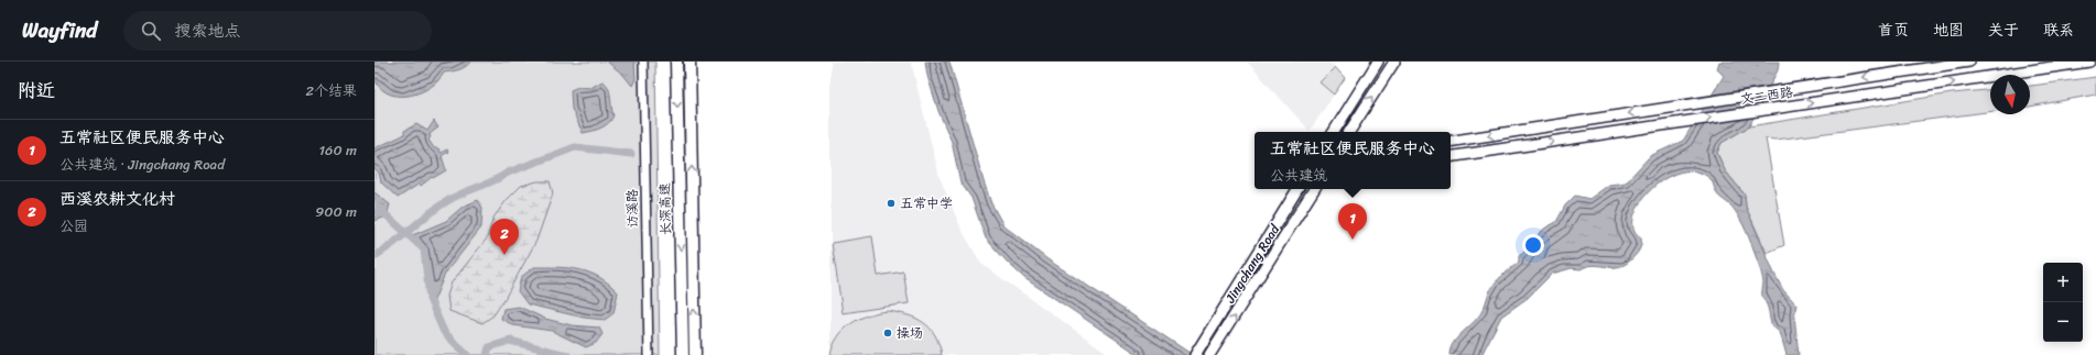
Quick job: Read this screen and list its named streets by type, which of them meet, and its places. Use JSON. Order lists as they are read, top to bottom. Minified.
{"streets":{"highway":["长深高速"],"main road":["文二西路","Jingchang Road"],"street":["访溪路"]},"places":["五常中学","操场"],"north":"bottom","page":{"header":"Wayfind","search":"搜索地点","nav":["首页","地图","关于","联系"],"heading":["附近","2个结果"],"list":[{"mark":"1","name":"五常社区便民服务中心","note":"公共建筑 · Jingchang Road","value":"160 m"},{"mark":"2","name":"西溪农耕文化村","note":"公园","value":"900 m"}],"popup":["五常社区便民服务中心","公共建筑"],"pins":["1","2"],"map_buttons":["+","−"]}}
